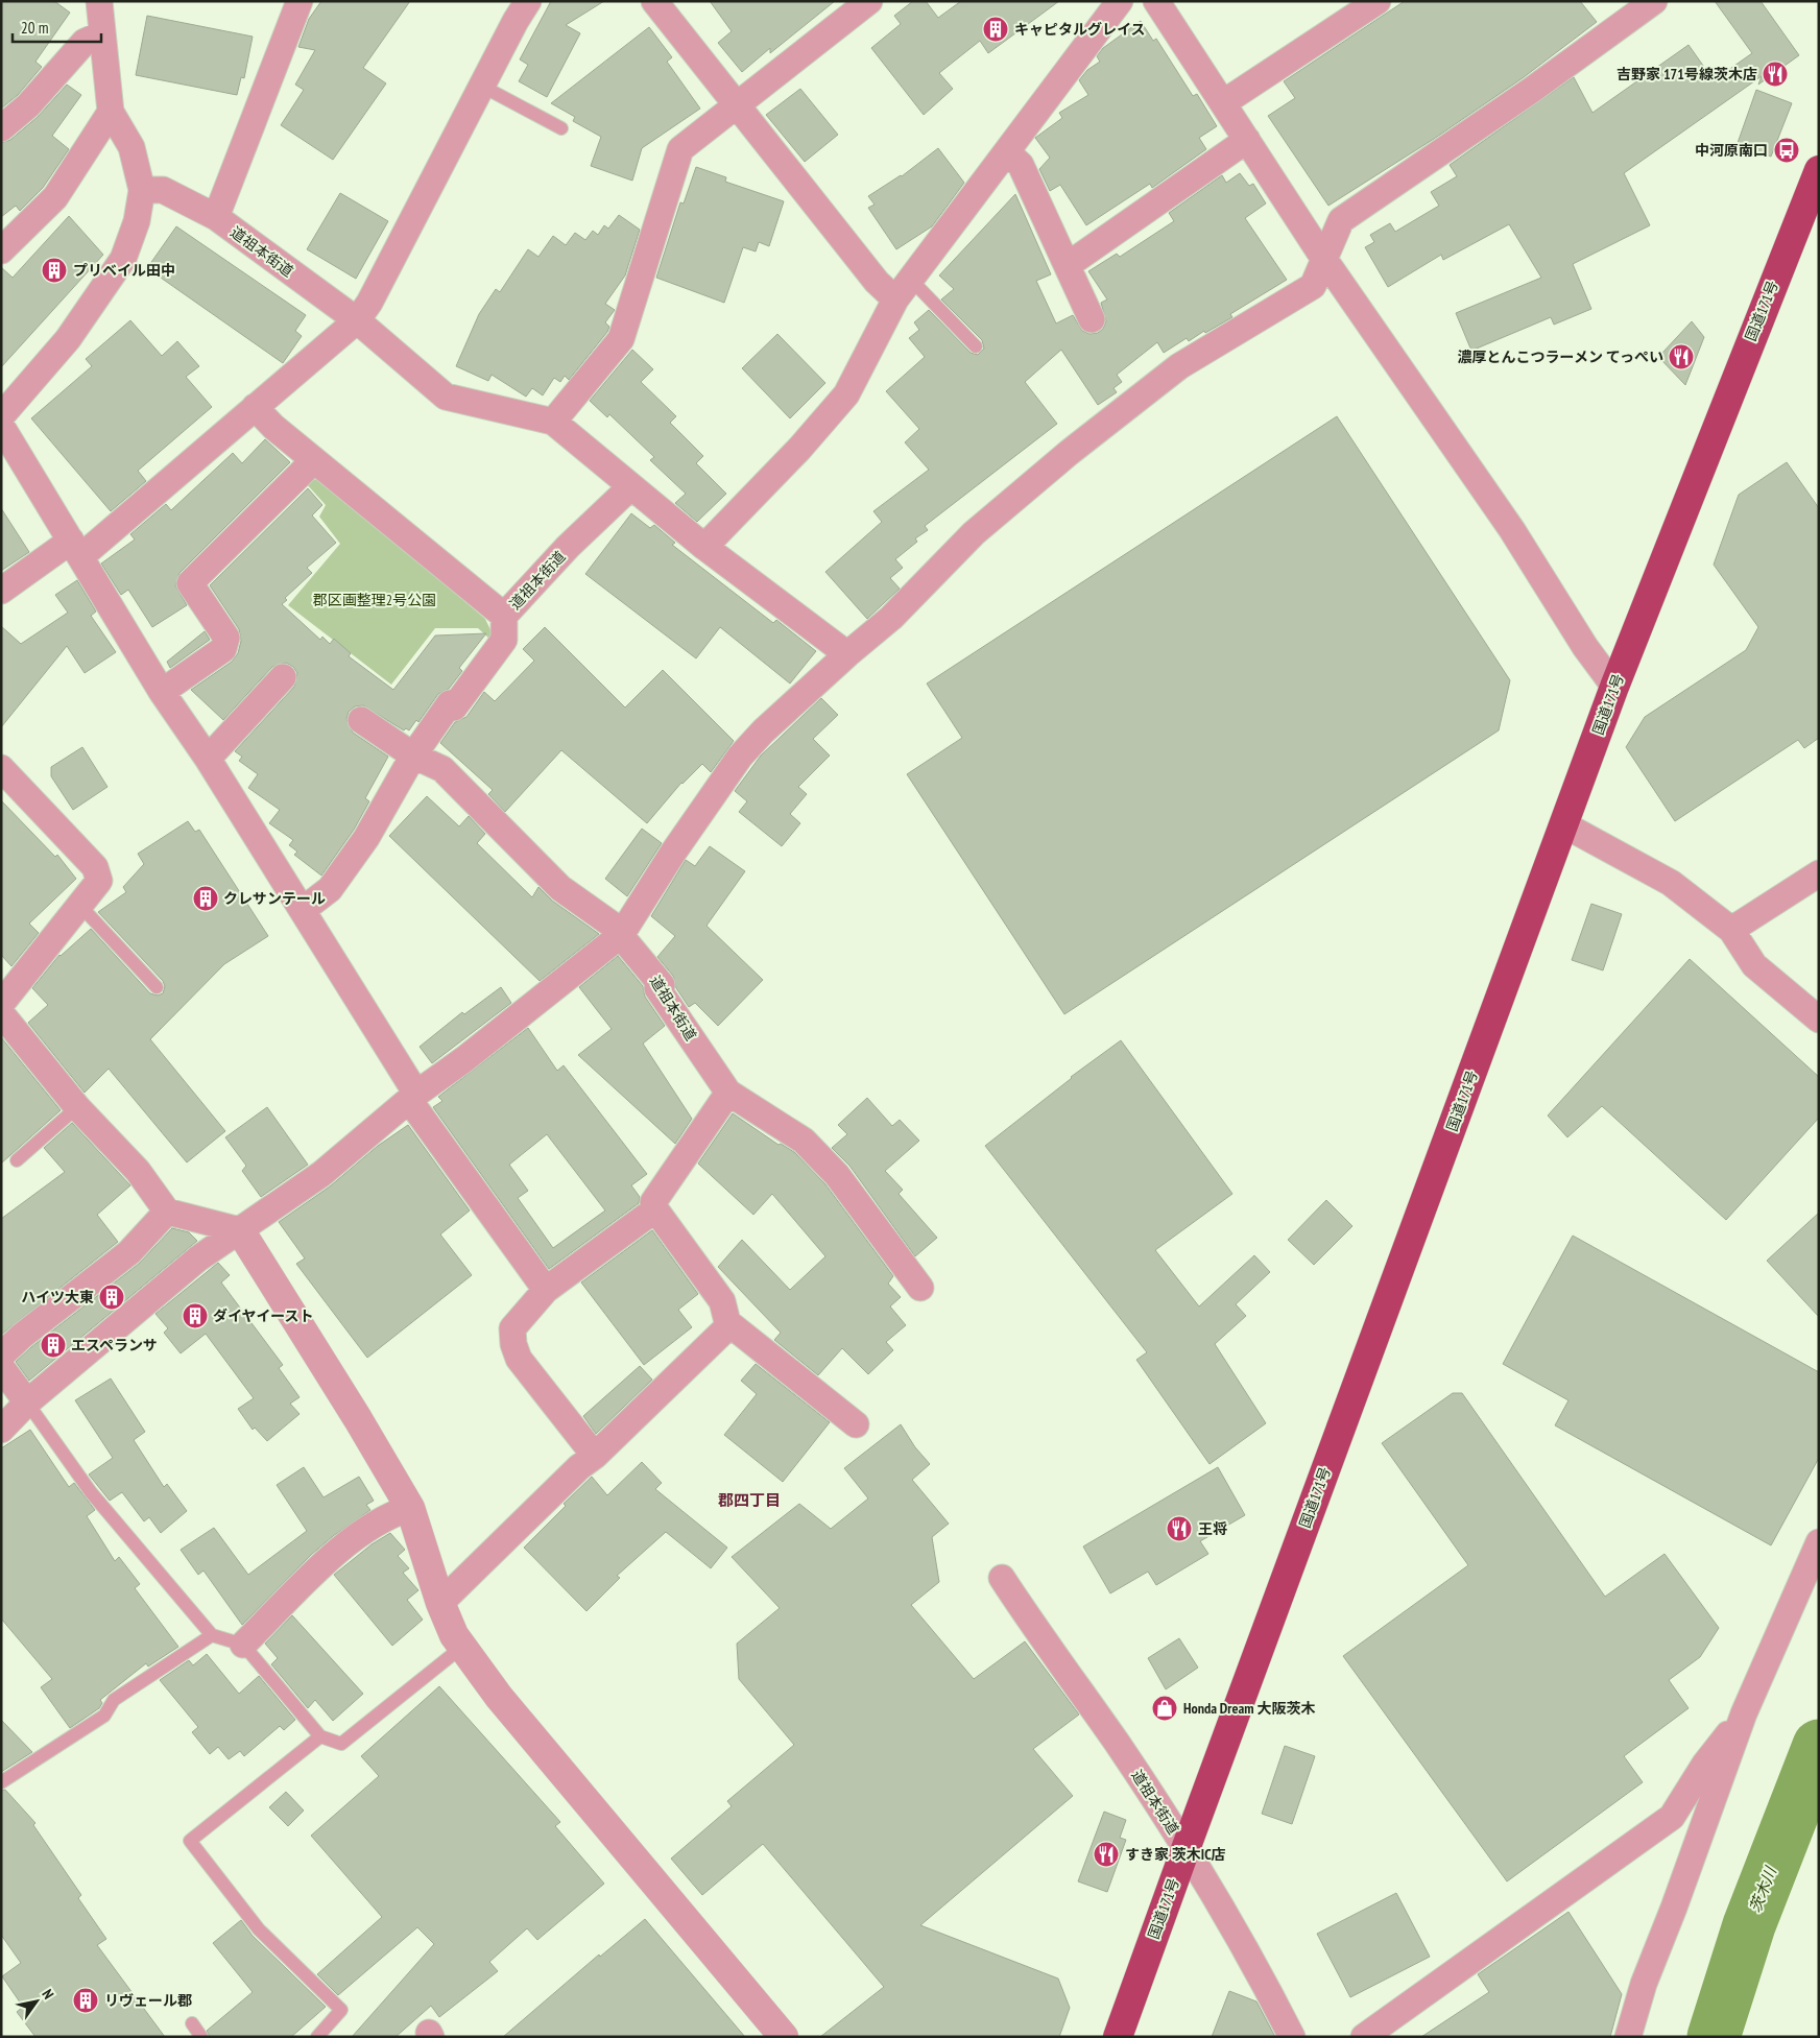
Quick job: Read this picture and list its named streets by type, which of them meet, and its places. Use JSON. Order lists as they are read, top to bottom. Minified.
{"streets":{"highway":["国道171号"],"street":["道祖本街道"]},"crossings":[["道祖本街道","国道171号"]],"districts":["郡四丁目"],"water":["茨木川"],"parks":["郡区画整理2号公園"],"places":{"building":["キャピタルグレイス","プリベイル田中","クレサンテール","ハイツ大東","ダイヤイースト","エスペランサ","リヴェール郡"],"restaurant":["吉野家 171号線茨木店","濃厚とんこつラーメン てっぺい","王将","すき家 茨木IC店"],"bus stop":["中河原南口"],"shop":["Honda Dream 大阪茨木"]},"scale_bar":"20 m","north":"top right"}
